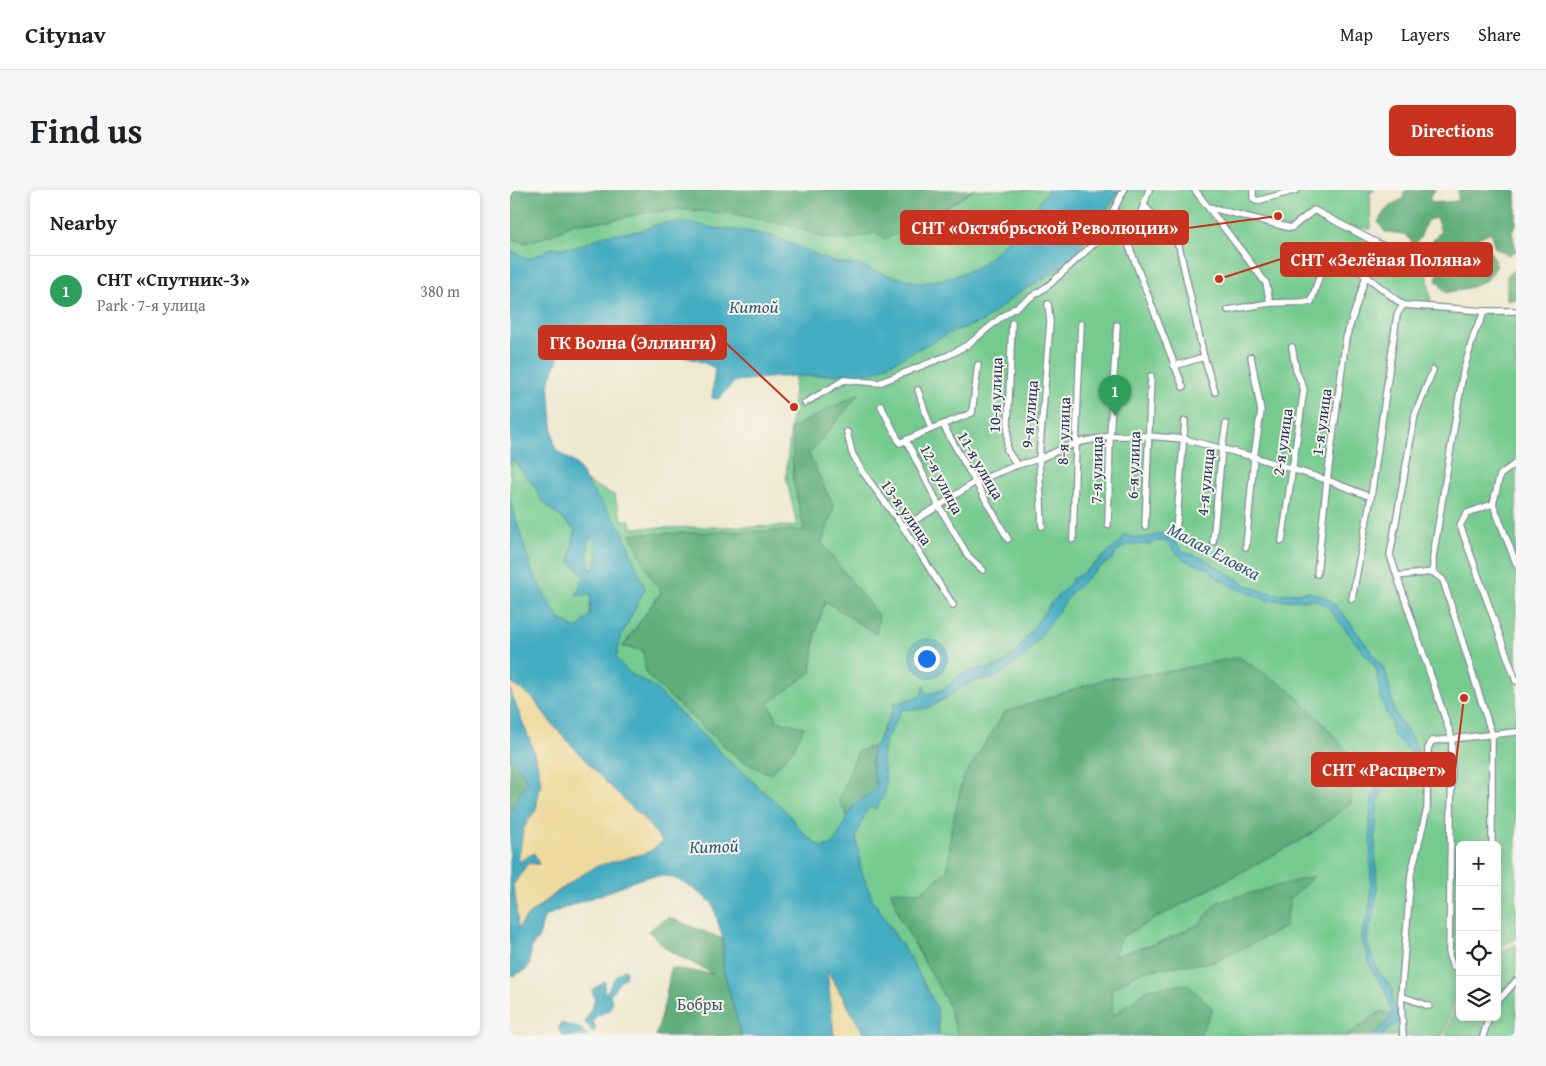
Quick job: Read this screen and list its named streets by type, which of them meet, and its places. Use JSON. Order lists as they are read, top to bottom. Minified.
{"streets":{"street":["10-я улица","9-я улица","1-я улица","8-я улица","2-я улица","11-я улица","6-я улица","7-я улица","12-я улица","4-я улица","13-я улица"]},"crossings":[["11-я улица","12-я улица"]],"water":["Китой","Малая Еловка"],"parks":["Бобры"],"places":["СНТ «Октябрьской Революции»","СНТ «Зелёная Поляна»","ГК Волна (Эллинги)","СНТ «Расцвет»"],"page":{"header":"Citynav","nav":["Map","Layers","Share"],"title":"Find us","buttons":"Directions","heading":"Nearby","list":[{"mark":"1","name":"СНТ «Спутник-3»","note":"Park · 7-я улица","value":"380 m"}],"pins":"1","map_buttons":["+","−"]}}
